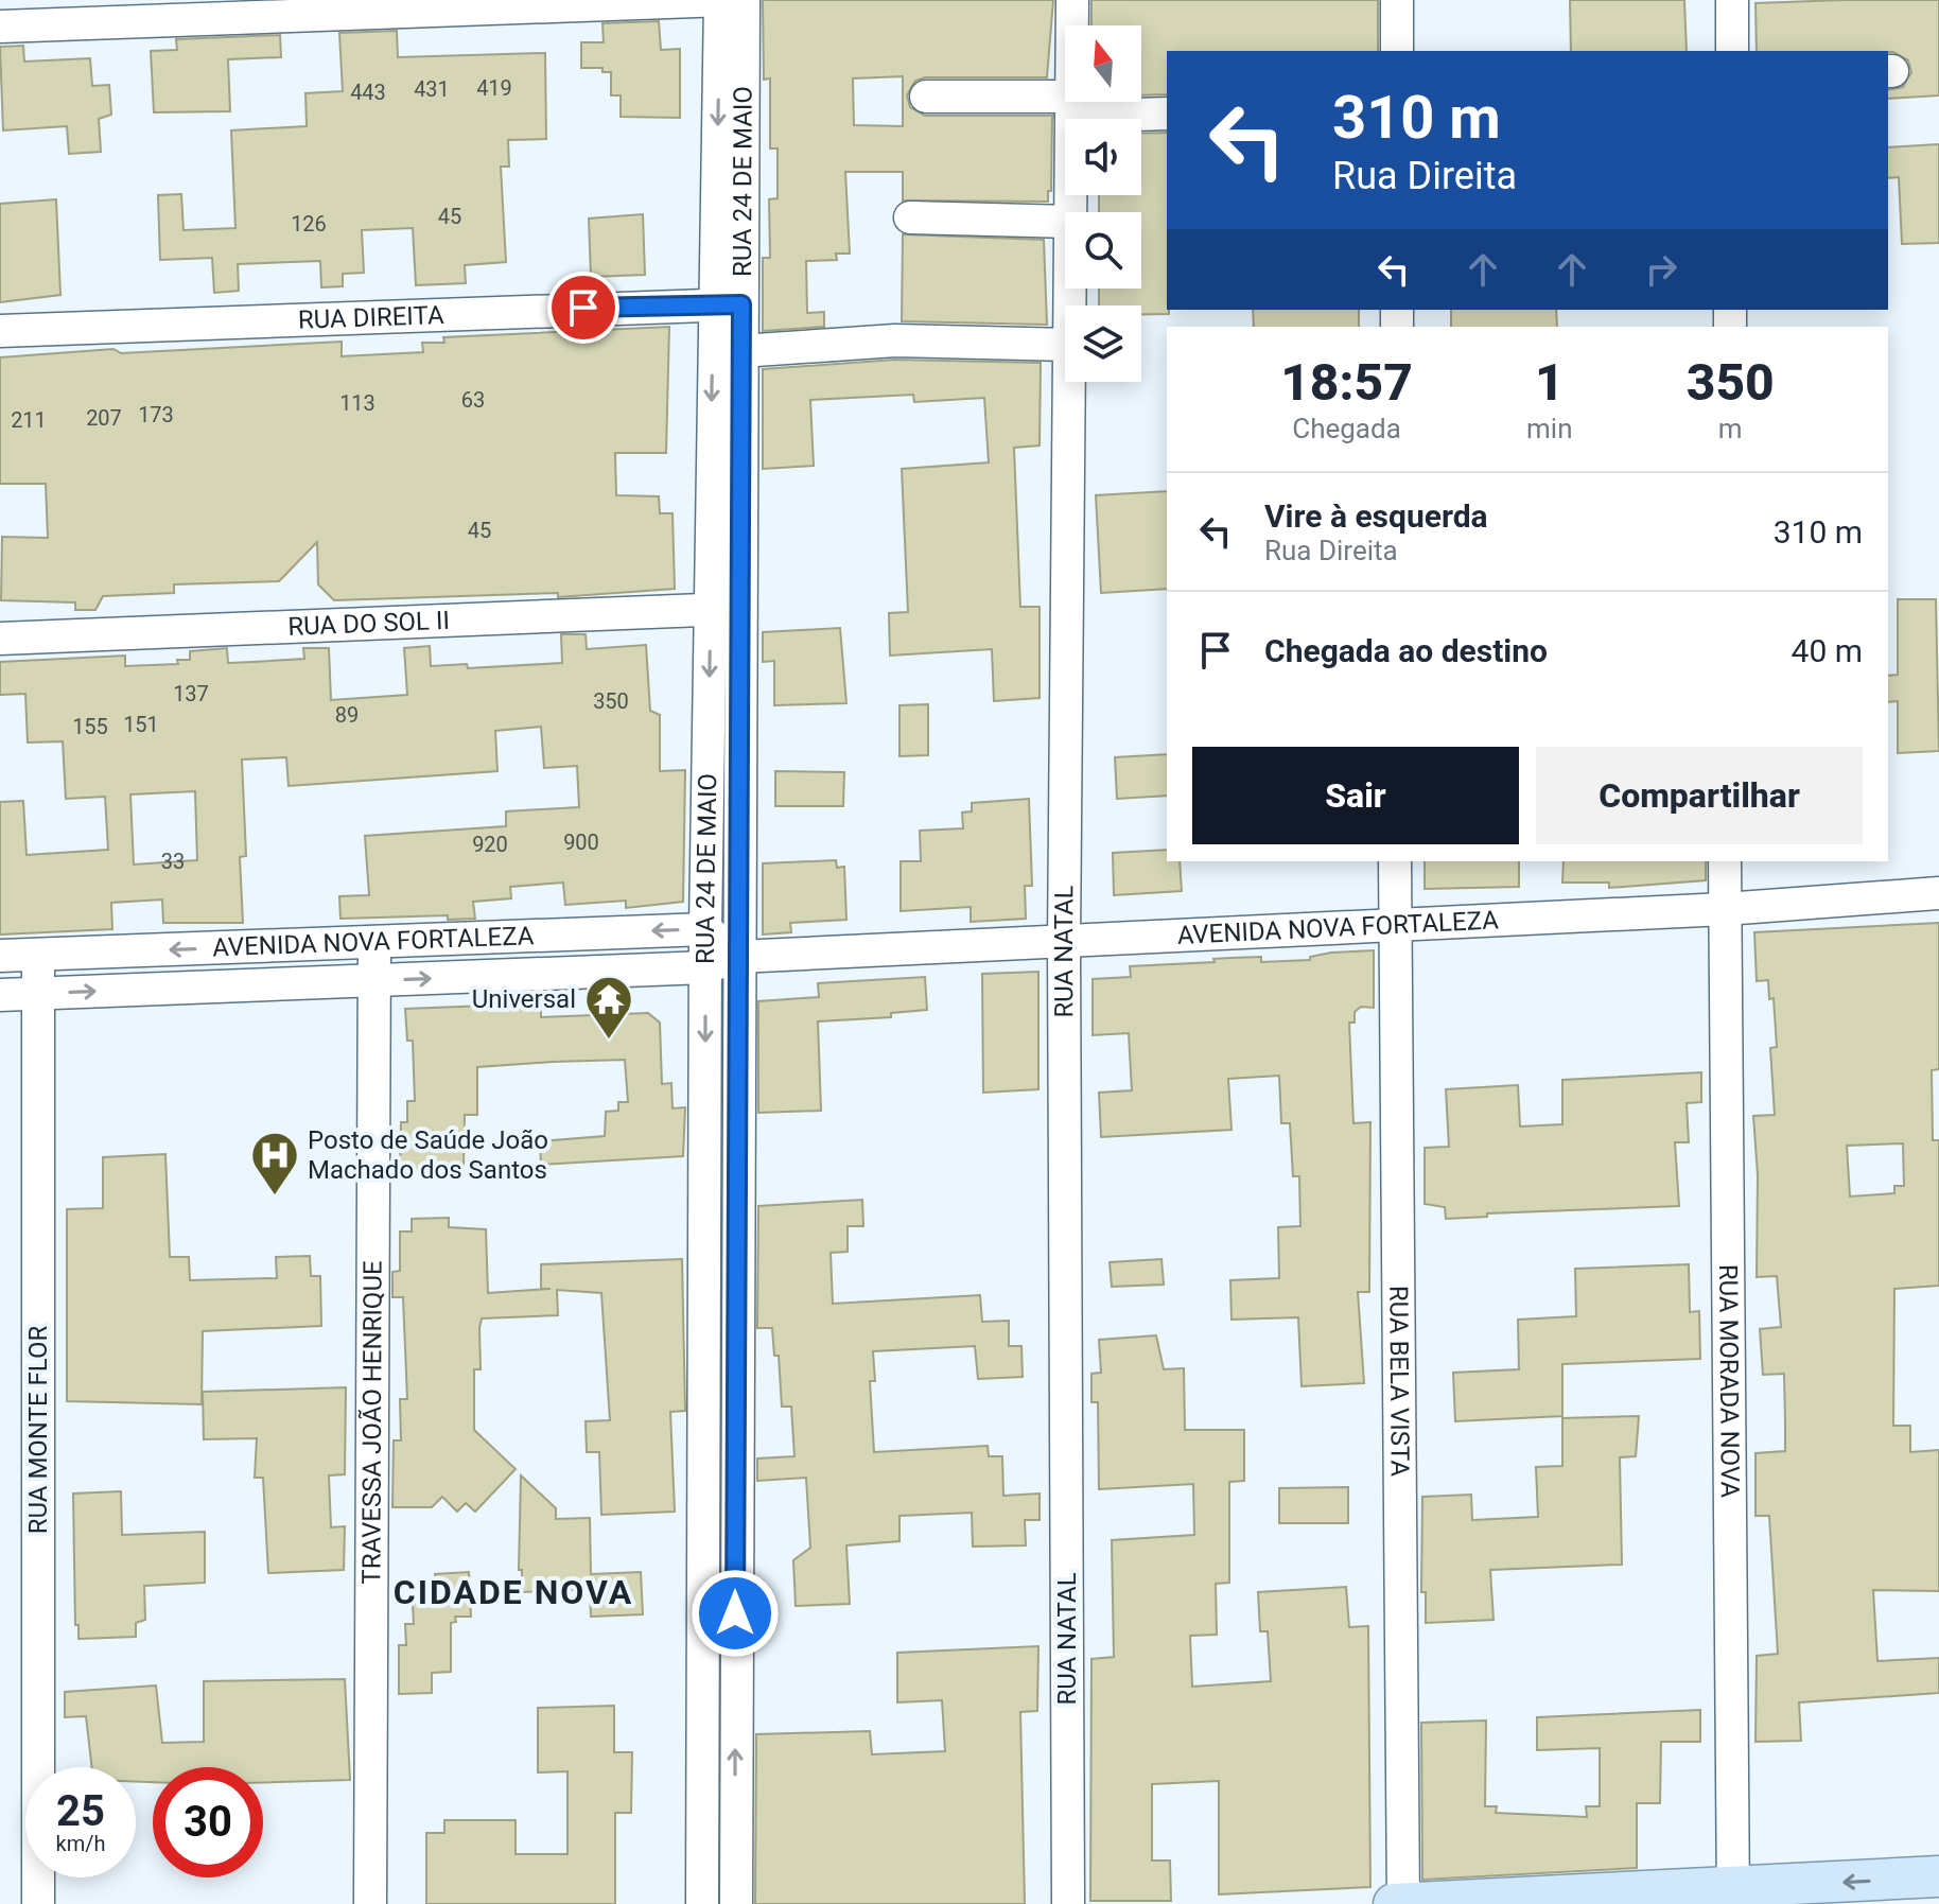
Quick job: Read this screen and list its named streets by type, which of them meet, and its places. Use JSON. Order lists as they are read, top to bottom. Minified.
{"streets":{"street":["RUA 24 DE MAIO","RUA DIREITA","RUA DO SOL II","AVENIDA NOVA FORTALEZA","RUA NATAL","RUA BELA VISTA","RUA MORADA NOVA","TRAVESSA JOÃO HENRIQUE","RUA MONTE FLOR"]},"crossings":[["RUA 24 DE MAIO","RUA DIREITA"],["RUA 24 DE MAIO","RUA DO SOL II"],["RUA 24 DE MAIO","AVENIDA NOVA FORTALEZA"],["AVENIDA NOVA FORTALEZA","RUA NATAL"],["AVENIDA NOVA FORTALEZA","RUA BELA VISTA"],["AVENIDA NOVA FORTALEZA","RUA MORADA NOVA"],["AVENIDA NOVA FORTALEZA","TRAVESSA JOÃO HENRIQUE"],["AVENIDA NOVA FORTALEZA","RUA MONTE FLOR"]],"districts":["CIDADE NOVA"],"places":{"temple":["Universal"],"hospital":["Posto de Saúde João Machado dos Santos"]},"house_numbers":["419","431","443","45","126","63","113","173","207","211","45","137","350","89","151","155","900","920","33"],"north":"top","page":{"turn":["310 m","Rua Direita"],"eta":["18:57","Chegada","1","min","350","m"],"list":[{"name":"Vire à esquerda","note":"Rua Direita","value":"310 m"},{"name":"Chegada ao destino","value":"40 m"}],"buttons":["Sair","Compartilhar"],"speed":"25 km/h","limit":"30"}}
